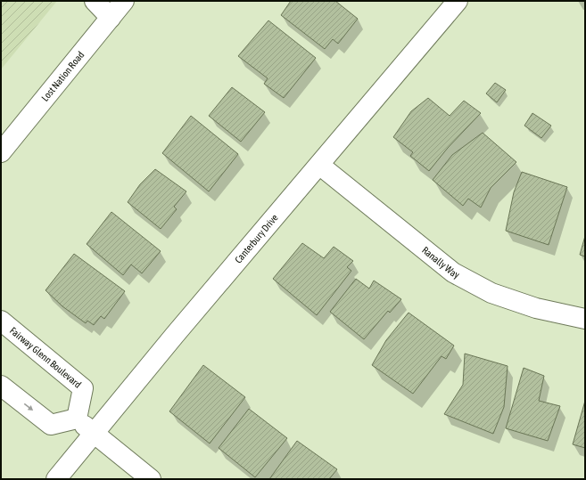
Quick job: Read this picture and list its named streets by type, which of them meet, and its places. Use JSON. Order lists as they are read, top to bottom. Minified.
{"streets":{"street":["Lost Nation Road","Canterbury Drive","Ranally Way","Fairway Glenn Boulevard"]},"crossings":[["Canterbury Drive","Ranally Way"]]}
